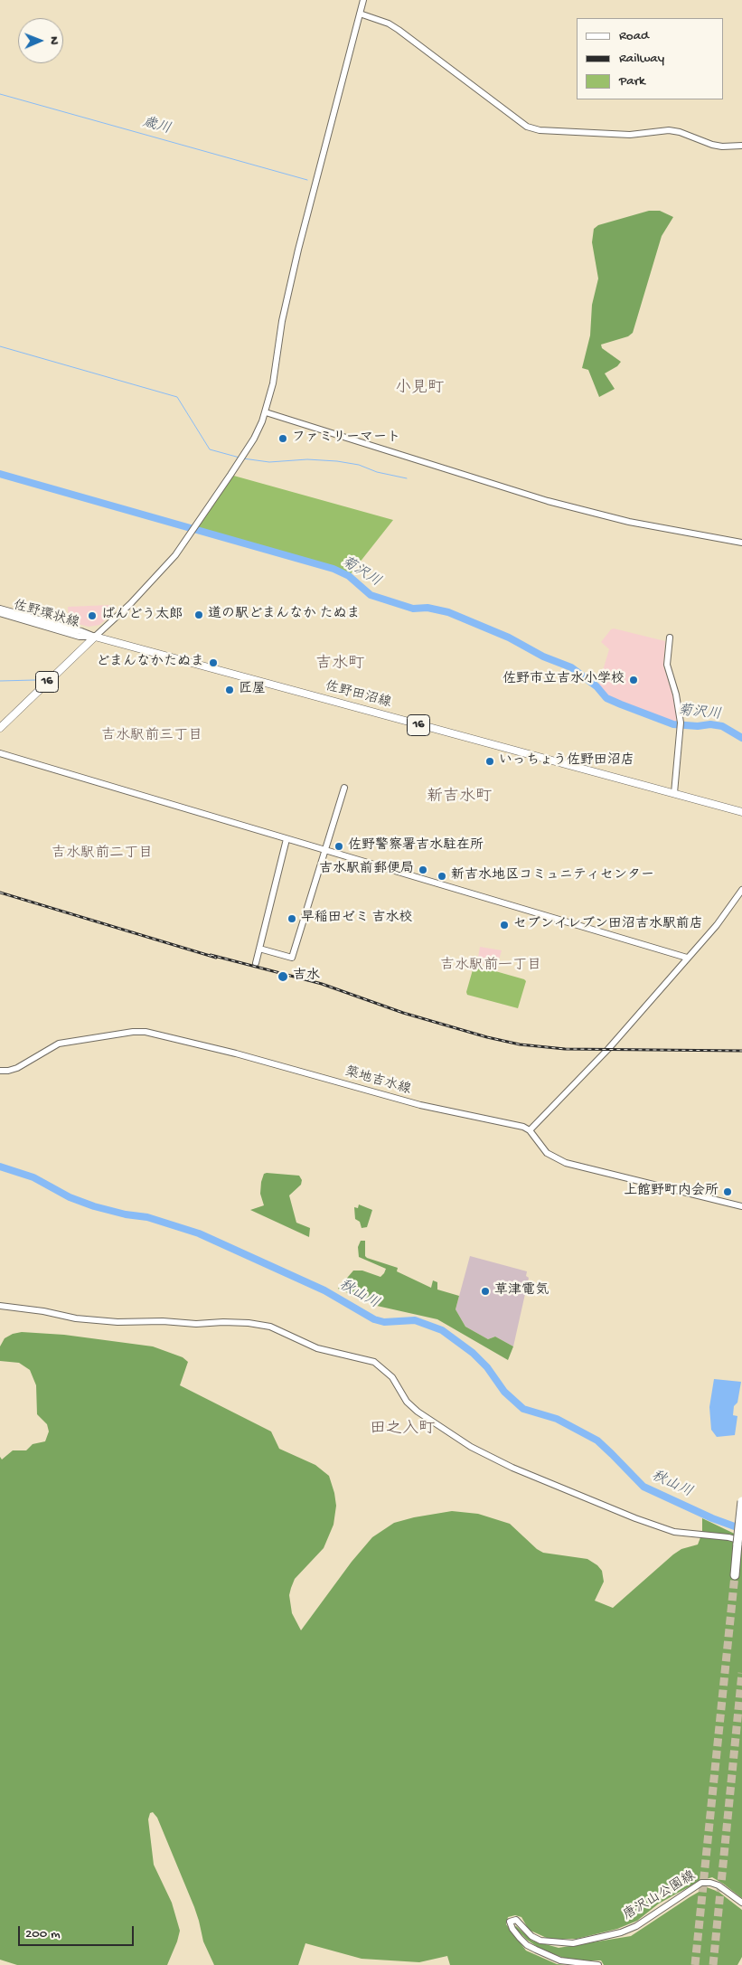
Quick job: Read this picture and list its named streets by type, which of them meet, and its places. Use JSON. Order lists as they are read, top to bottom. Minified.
{"streets":{"main road":["16","佐野田沼線"],"street":["佐野環状線","築地吉水線","唐沢山公園線"]},"crossings":[["佐野環状線","16"],["佐野環状線","佐野田沼線"],["16","佐野田沼線"]],"districts":["小見町","吉水町","吉水駅前三丁目","新吉水町","吉水駅前二丁目","吉水駅前一丁目","田之入町"],"water":["歳川","菊沢川","秋山川"],"places":["ファミリーマート","道の駅どまんなか たぬま","ばんどう太郎","どまんなかたぬま","佐野市立吉水小学校","匠屋","いっちょう佐野田沼店","佐野警察署吉水駐在所","吉水駅前郵便局","新吉水地区コミュニティセンター","早稲田ゼミ 吉水校","セブンイレブン田沼吉水駅前店","吉水","上館野町内会所","草津電気"],"legend":["Road","Railway","Park"],"scale_bar":"200 m","north":"right"}
